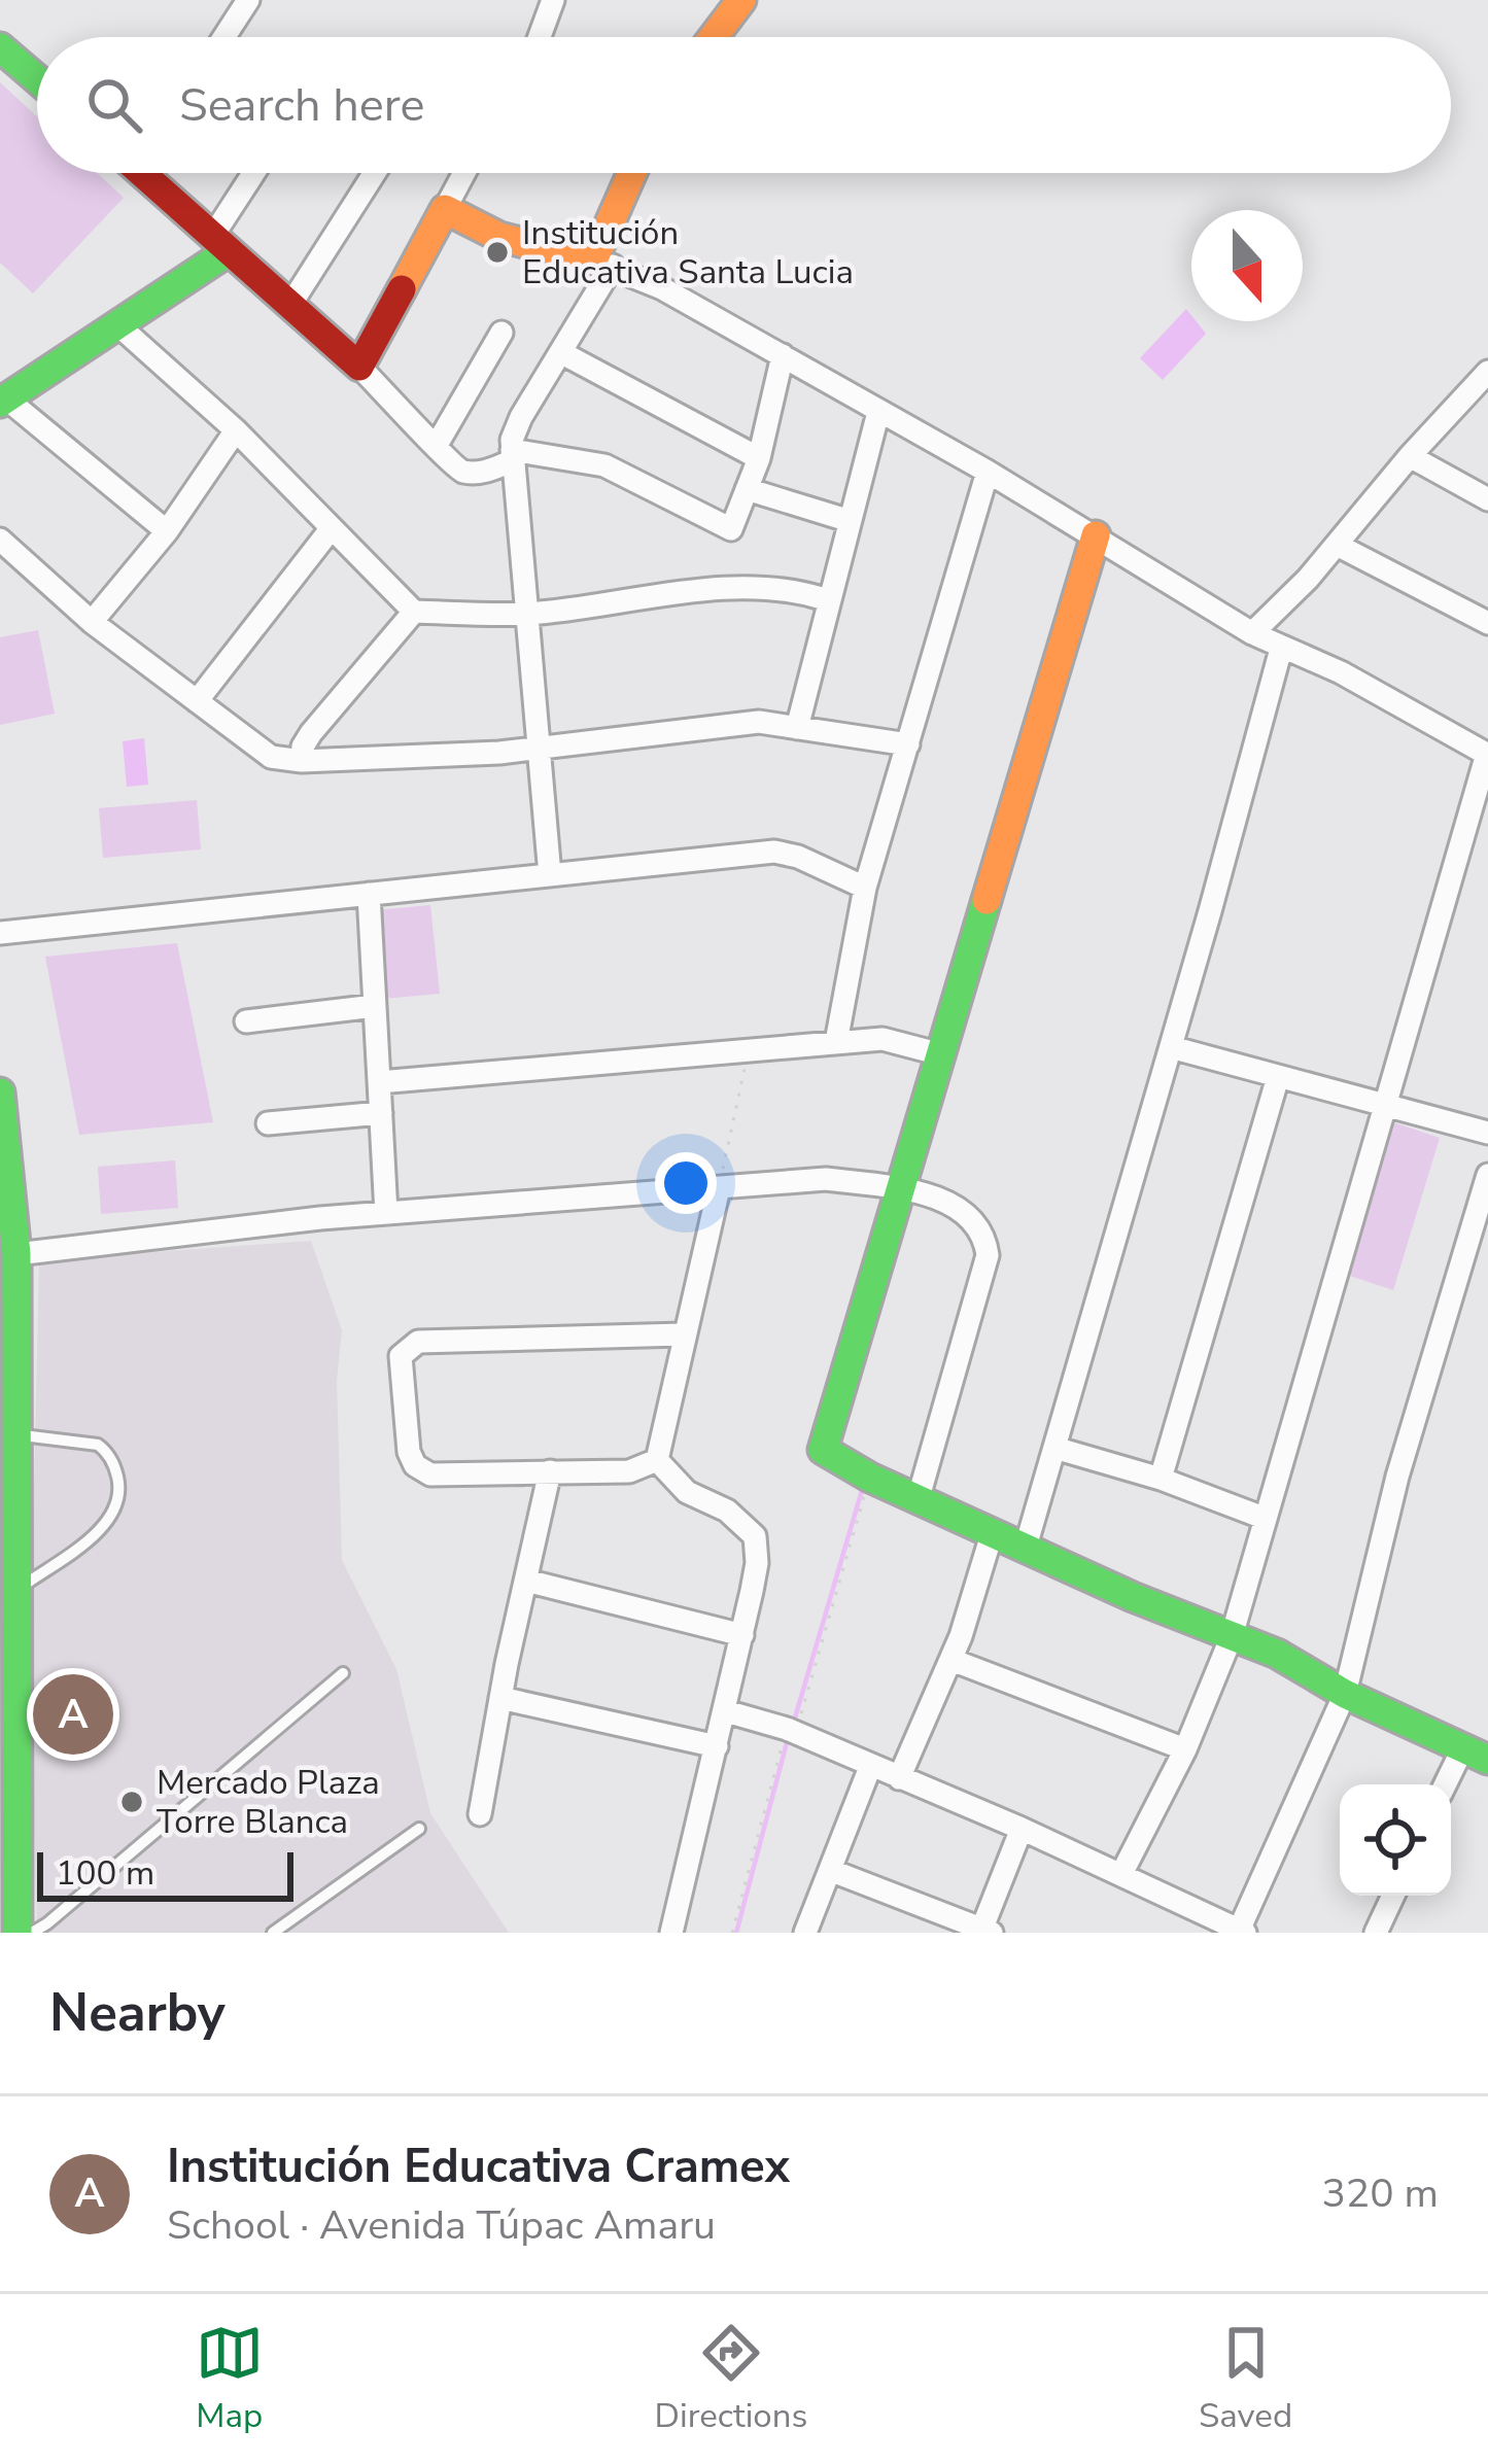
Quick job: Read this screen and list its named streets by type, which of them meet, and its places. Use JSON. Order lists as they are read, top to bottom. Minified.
{"places":["Institución Educativa Santa Lucia","Mercado Plaza Torre Blanca"],"scale_bar":"100 m","north":"bottom","page":{"search":"Search here","pins":"A","scale":"100 m","heading":"Nearby","list":[{"mark":"A","name":"Institución Educativa Cramex","note":"School · Avenida Túpac Amaru","value":"320 m"}],"nav":["Map","Directions","Saved"]}}
